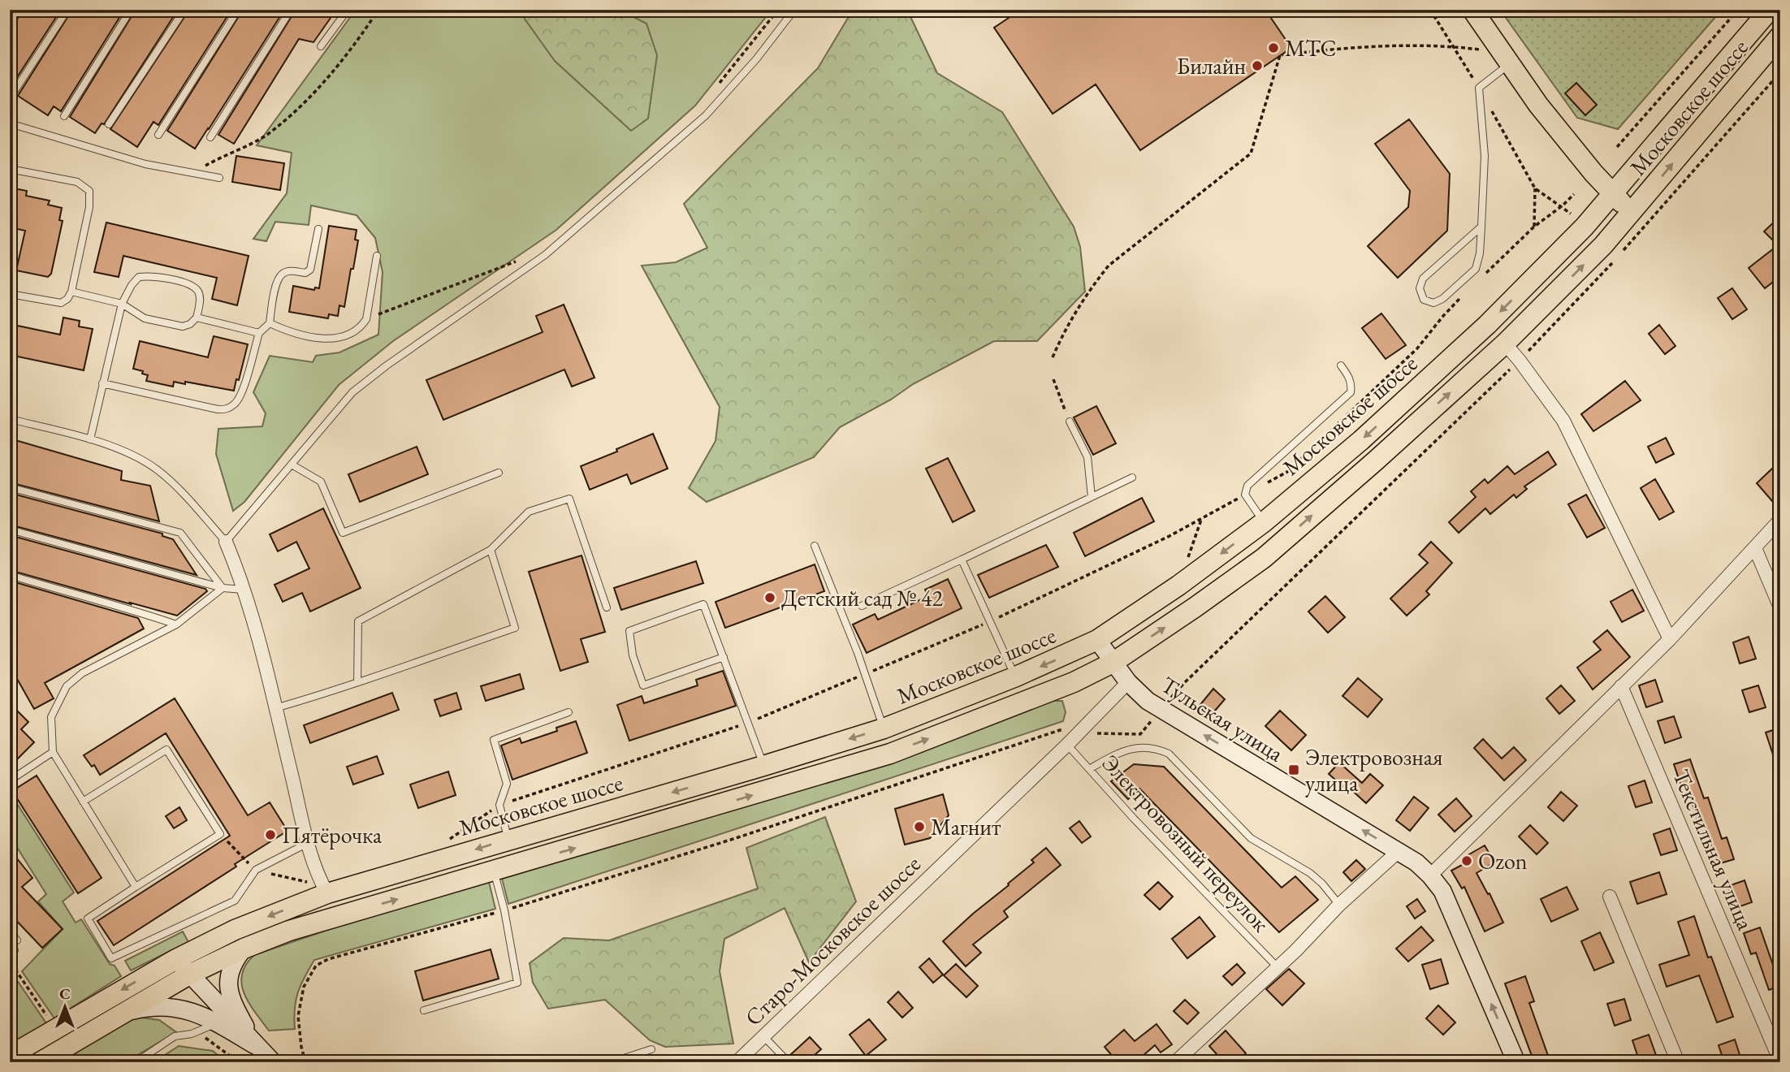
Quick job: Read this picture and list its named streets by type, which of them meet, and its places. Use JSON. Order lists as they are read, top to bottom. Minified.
{"streets":{"main road":["Московское шоссе","Тульская улица"],"street":["Текстильная улица","Старо-Московское шоссе"],"lane":["Электровозный переулок"]},"crossings":[["Московское шоссе","Тульская улица"],["Тульская улица","Старо-Московское шоссе"],["Электровозный переулок","Старо-Московское шоссе"]],"one_way":["Тульская улица"],"places":{"other":["МТС","Билайн","Детский сад № 42","Магнит","Пятёрочка","Ozon"],"transit":["Электровозная улица"]},"north":"top"}
